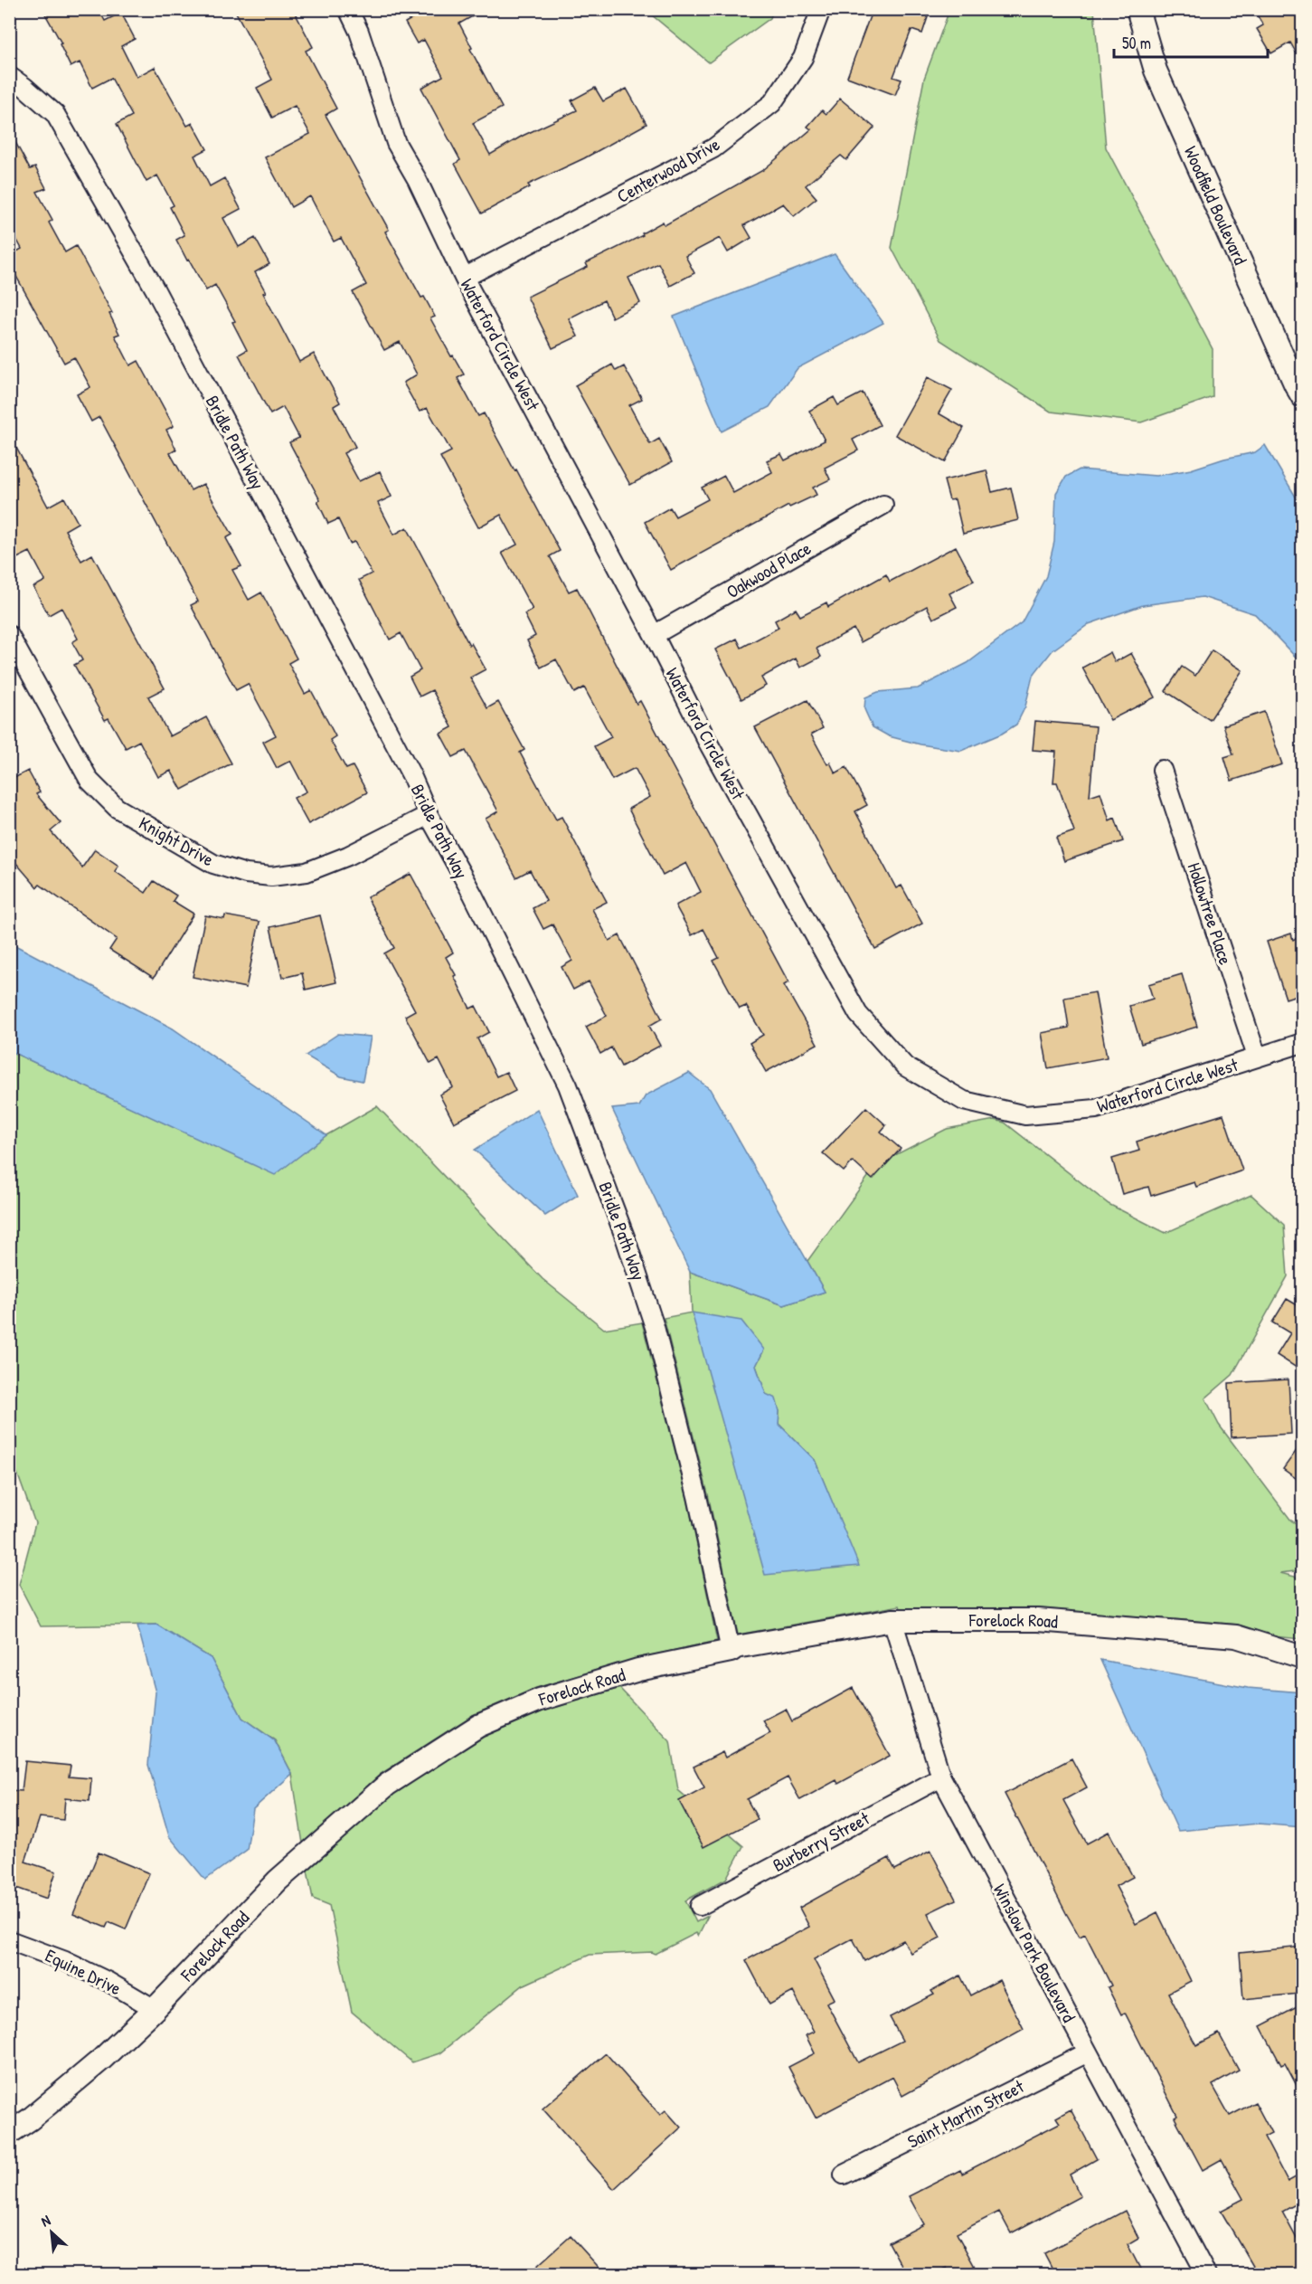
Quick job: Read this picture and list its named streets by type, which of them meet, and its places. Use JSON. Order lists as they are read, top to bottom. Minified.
{"streets":{"street":["Centerwood Drive","Woodfield Boulevard","Waterford Circle West","Bridle Path Way","Oakwood Place","Knight Drive","Hollowtree Place","Forelock Road","Burberry Street","Winslow Park Boulevard","Equine Drive","Saint Martin Street"]},"crossings":[["Centerwood Drive","Waterford Circle West"],["Waterford Circle West","Oakwood Place"],["Waterford Circle West","Hollowtree Place"],["Bridle Path Way","Knight Drive"],["Bridle Path Way","Forelock Road"],["Forelock Road","Winslow Park Boulevard"],["Forelock Road","Equine Drive"],["Burberry Street","Winslow Park Boulevard"],["Winslow Park Boulevard","Saint Martin Street"]],"scale_bar":"50 m","north":"top left"}
